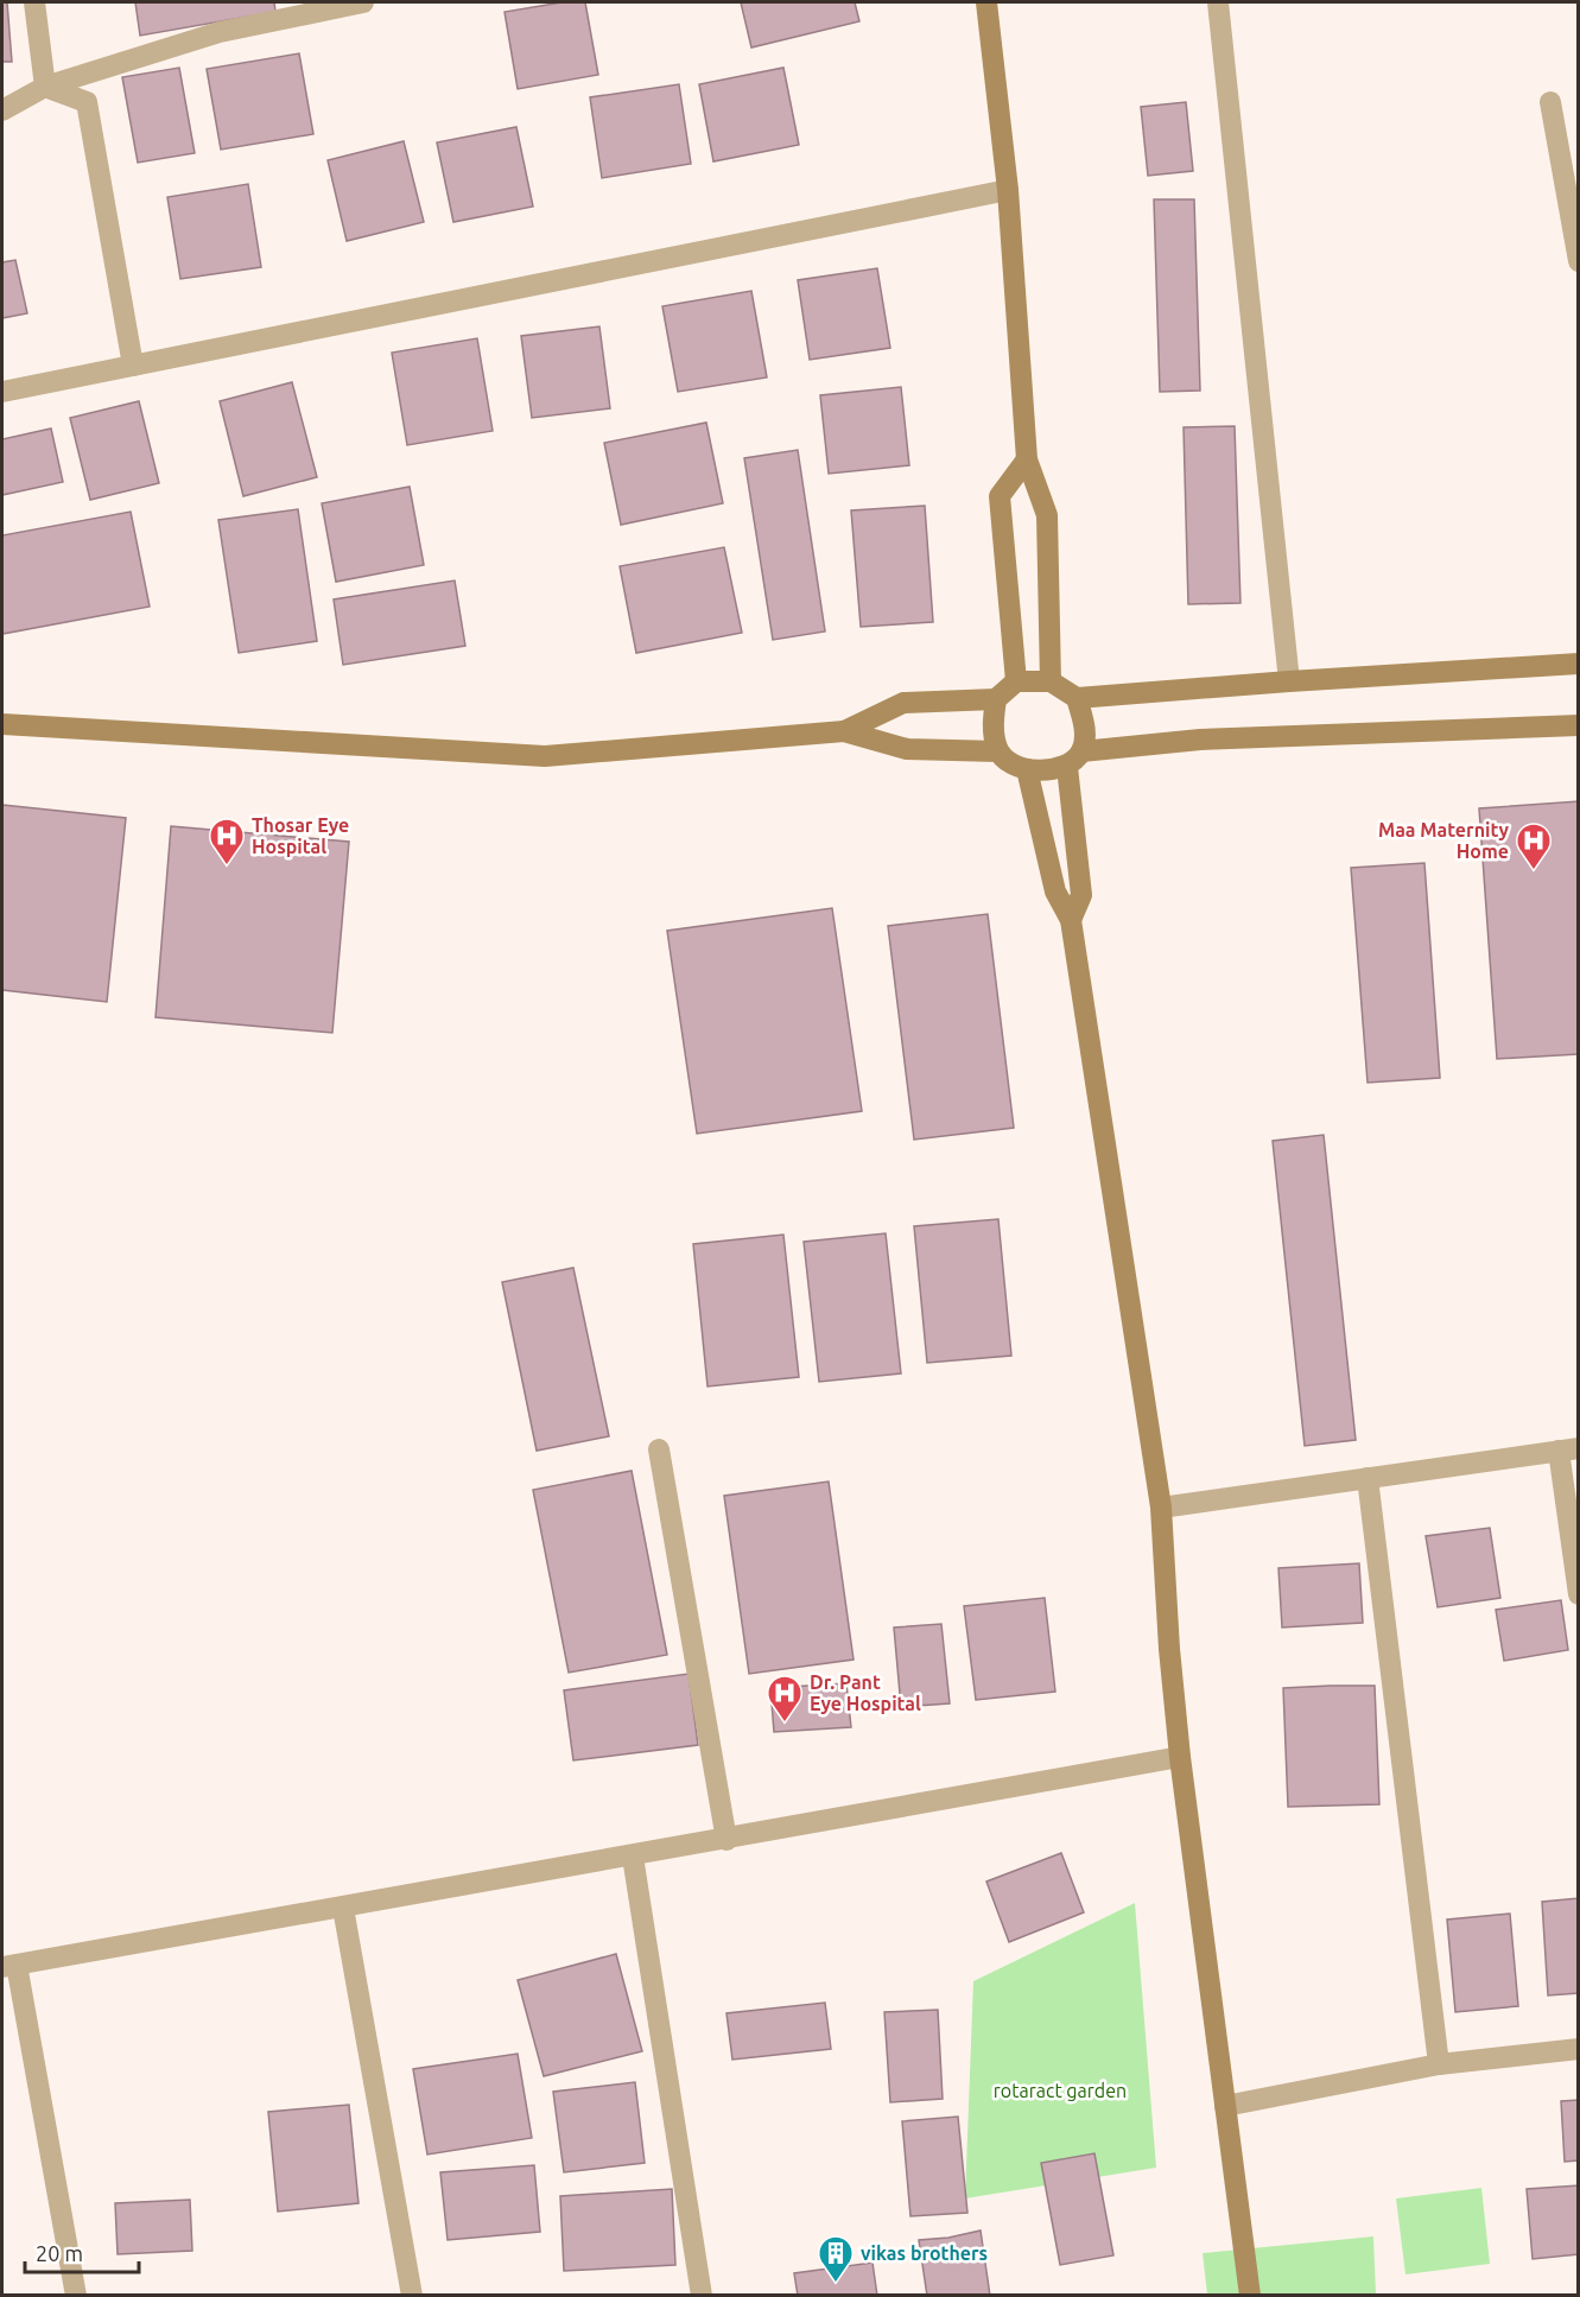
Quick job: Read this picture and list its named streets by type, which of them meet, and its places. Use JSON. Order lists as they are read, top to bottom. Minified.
{"parks":["rotaract garden"],"places":{"hospital":["Thosar Eye Hospital","Maa Maternity Home","Dr. Pant Eye Hospital"],"building":["vikas brothers"]},"scale_bar":"20 m"}
